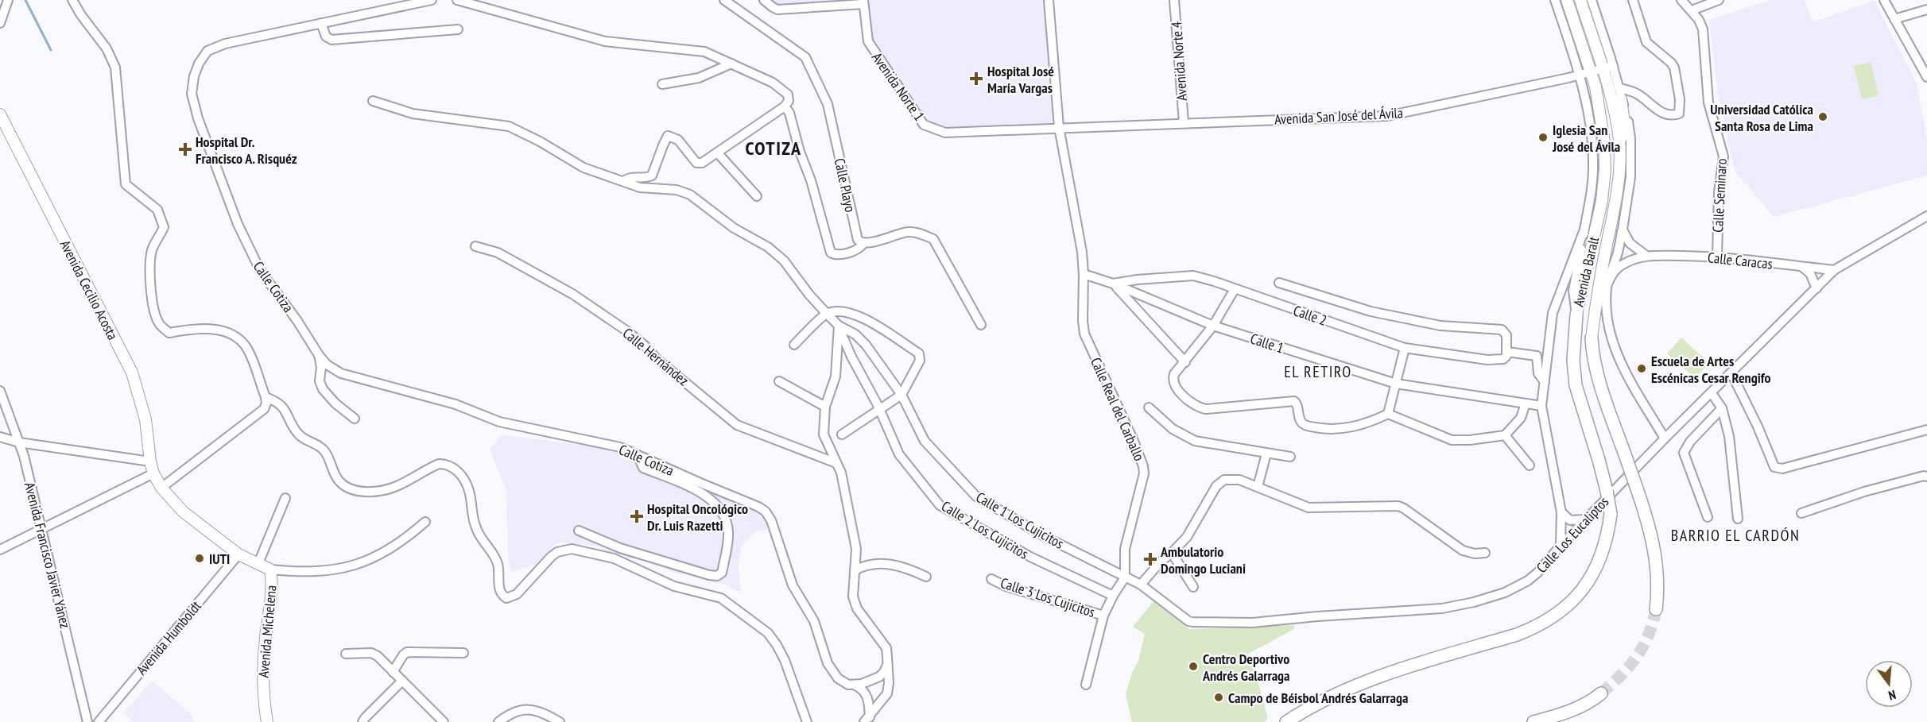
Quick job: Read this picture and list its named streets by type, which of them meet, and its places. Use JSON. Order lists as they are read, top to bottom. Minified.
{"streets":{"main road":["Avenida Baralt","Avenida Cecilio Acosta","Avenida Michelena"],"street":["Avenida Norte 4","Avenida Norte 1","Avenida San José del Ávila","Calle Playo","Calle Seminaro","Calle Caracas","Calle Cotiza","Calle 2","Calle 1","Calle Hernández","Calle Real del Carballo","Calle 1 Los Cujicitos","Calle 2 Los Cujicitos","Calle Los Eucaliptos","Avenida Francisco Javier Yánez","Calle 3 Los Cujicitos","Avenida Humboldt"]},"crossings":[["Avenida Norte 4","Avenida San José del Ávila"],["Avenida Norte 1","Avenida San José del Ávila"],["Avenida Norte 1","Calle Real del Carballo"],["Avenida San José del Ávila","Avenida Baralt"],["Avenida San José del Ávila","Calle Real del Carballo"],["Calle Seminaro","Calle Caracas"],["Calle Caracas","Calle Los Eucaliptos"],["Avenida Cecilio Acosta","Avenida Michelena"],["Avenida Cecilio Acosta","Avenida Humboldt"],["Calle 2","Calle 1"],["Calle 1","Calle Real del Carballo"],["Calle Real del Carballo","Calle 1 Los Cujicitos"],["Calle Real del Carballo","Calle Los Eucaliptos"],["Calle 1 Los Cujicitos","Calle 2 Los Cujicitos"],["Calle 1 Los Cujicitos","Calle Los Eucaliptos"]],"districts":["COTIZA","EL RETIRO","BARRIO EL CARDÓN"],"places":{"health":["Hospital José María Vargas","Hospital Dr. Francisco A. Risquéz","Hospital Oncológico Dr. Luis Razetti","Ambulatorio Domingo Luciani"],"other":["Universidad Católica Santa Rosa de Lima","Iglesia San José del Ávila","Escuela de Artes Escénicas Cesar Rengifo","IUTI","Centro Deportivo Andrés Galarraga","Campo de Béisbol Andrés Galarraga"]},"north":"bottom"}
